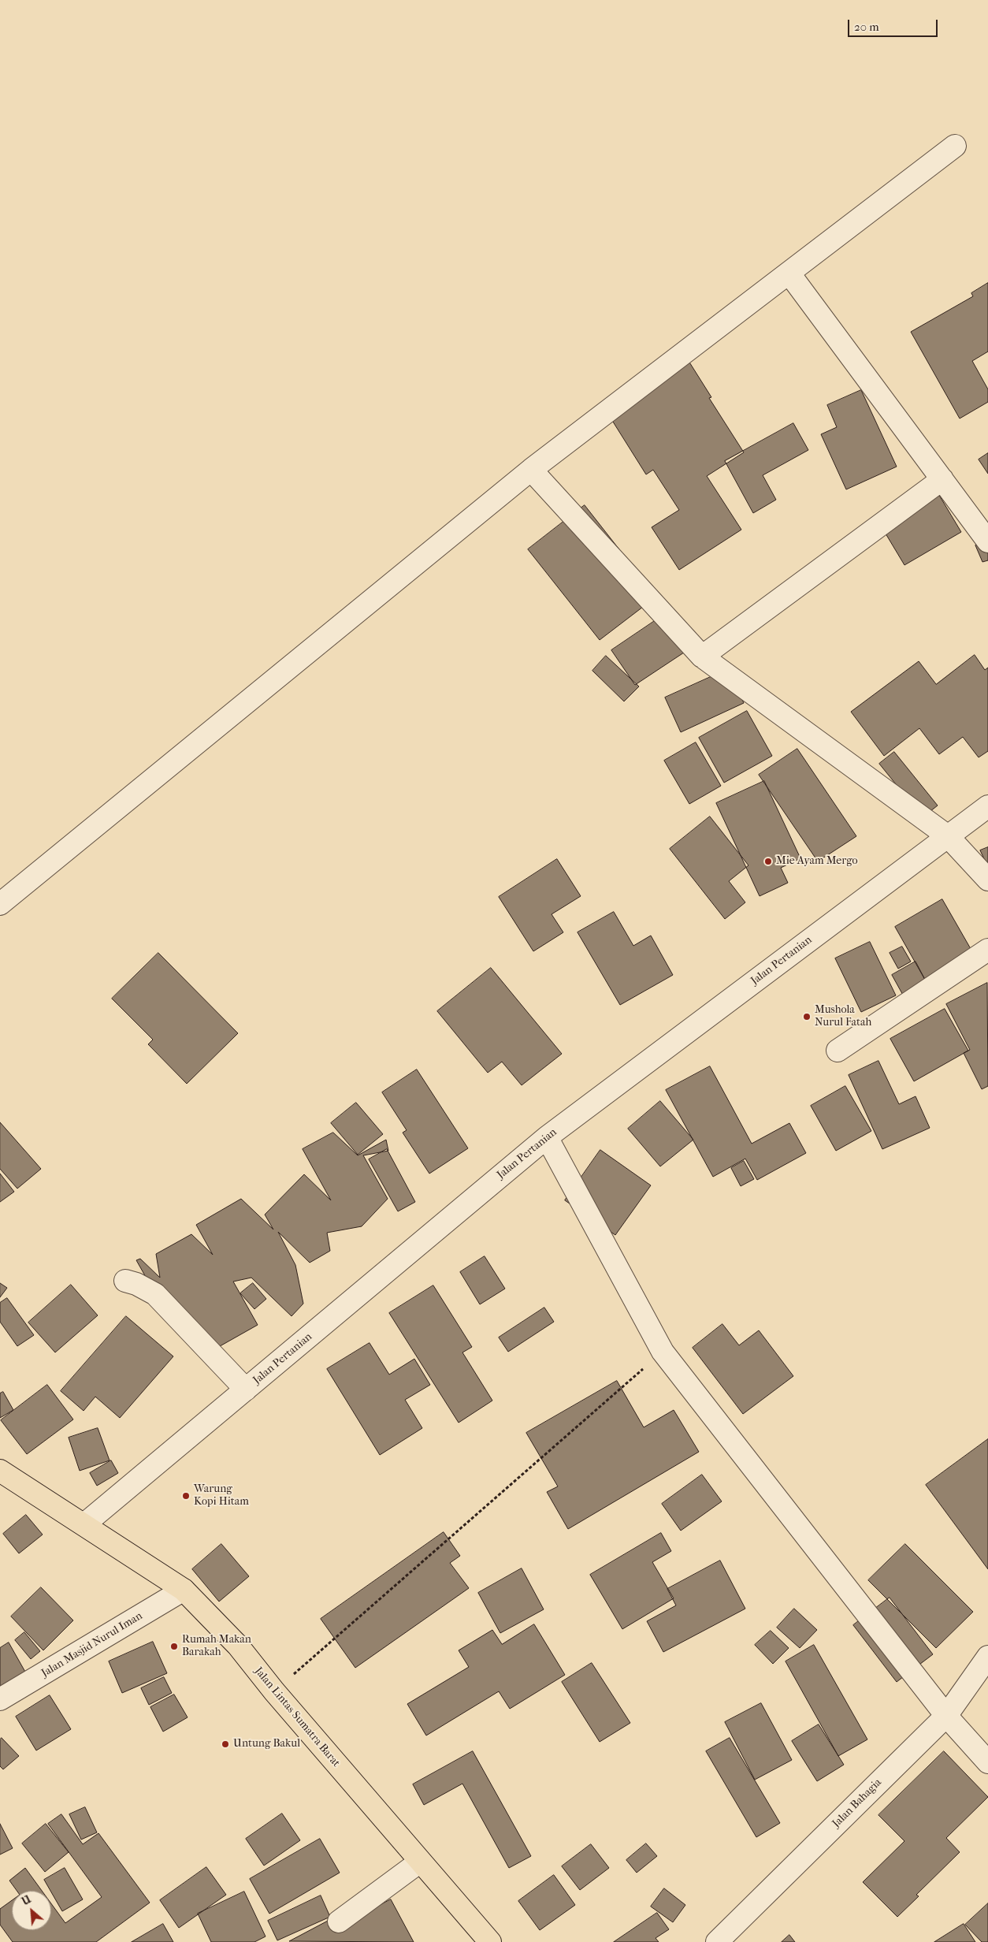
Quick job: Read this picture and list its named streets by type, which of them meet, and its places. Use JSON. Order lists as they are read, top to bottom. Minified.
{"streets":{"highway":["Jalan Lintas Sumatra Barat"],"street":["Jalan Pertanian","Jalan Masjid Nurul Iman","Jalan Bahagia"]},"crossings":[["Jalan Pertanian","Jalan Lintas Sumatra Barat"],["Jalan Masjid Nurul Iman","Jalan Lintas Sumatra Barat"]],"places":["Mie Ayam Mergo","Mushola Nurul Fatah","Warung Kopi Hitam","Rumah Makan Barakah","Untung Bakul"],"scale_bar":"20 m","north":"top left"}
